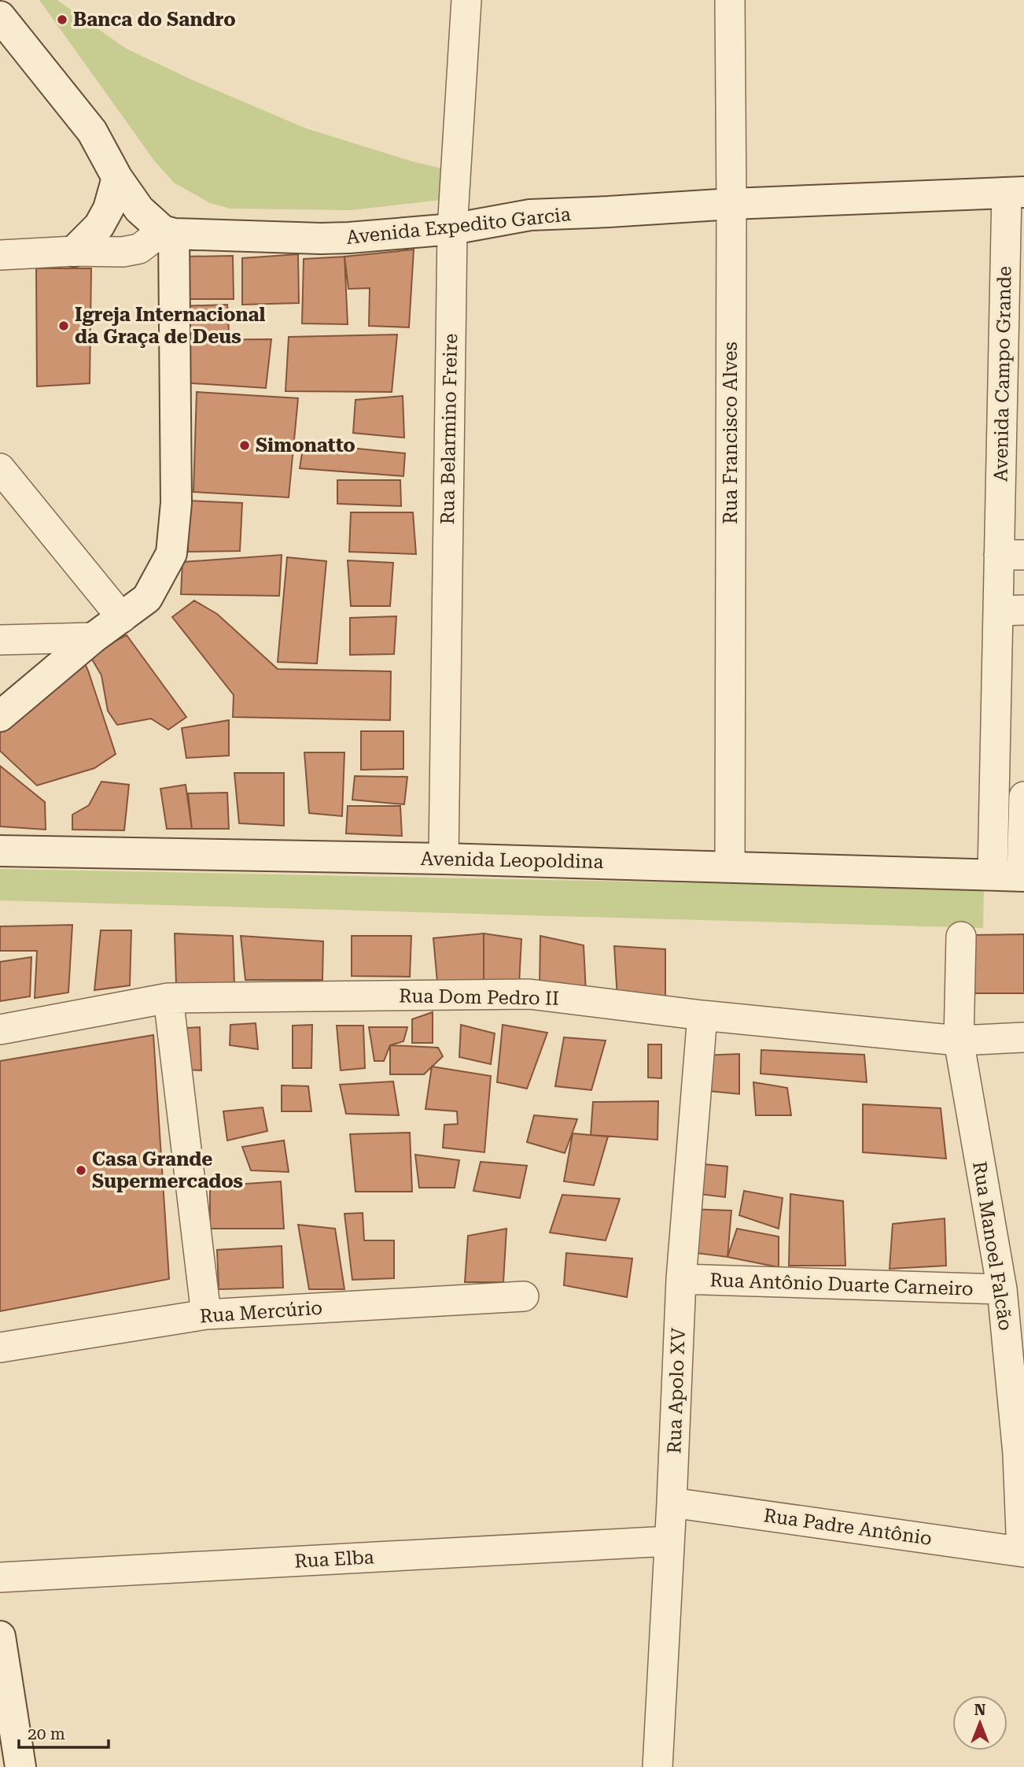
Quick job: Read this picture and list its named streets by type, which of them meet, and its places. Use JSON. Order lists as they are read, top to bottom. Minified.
{"streets":{"street":["Avenida Expedito Garcia","Avenida Campo Grande","Rua Belarmino Freire","Rua Francisco Alves","Avenida Leopoldina","Rua Dom Pedro II","Rua Manoel Falcão","Rua Antônio Duarte Carneiro","Rua Mercúrio","Rua Apolo XV","Rua Padre Antônio","Rua Elba"]},"crossings":[["Avenida Expedito Garcia","Avenida Campo Grande"],["Avenida Expedito Garcia","Rua Belarmino Freire"],["Avenida Expedito Garcia","Rua Francisco Alves"],["Avenida Campo Grande","Avenida Leopoldina"],["Rua Belarmino Freire","Avenida Leopoldina"],["Rua Francisco Alves","Avenida Leopoldina"],["Rua Dom Pedro II","Rua Manoel Falcão"],["Rua Dom Pedro II","Rua Apolo XV"],["Rua Manoel Falcão","Rua Antônio Duarte Carneiro"],["Rua Manoel Falcão","Rua Padre Antônio"],["Rua Antônio Duarte Carneiro","Rua Apolo XV"],["Rua Apolo XV","Rua Padre Antônio"],["Rua Apolo XV","Rua Elba"]],"places":["Banca do Sandro","Igreja Internacional da Graça de Deus","Simonatto","Casa Grande Supermercados"],"scale_bar":"20 m","north":"top"}
